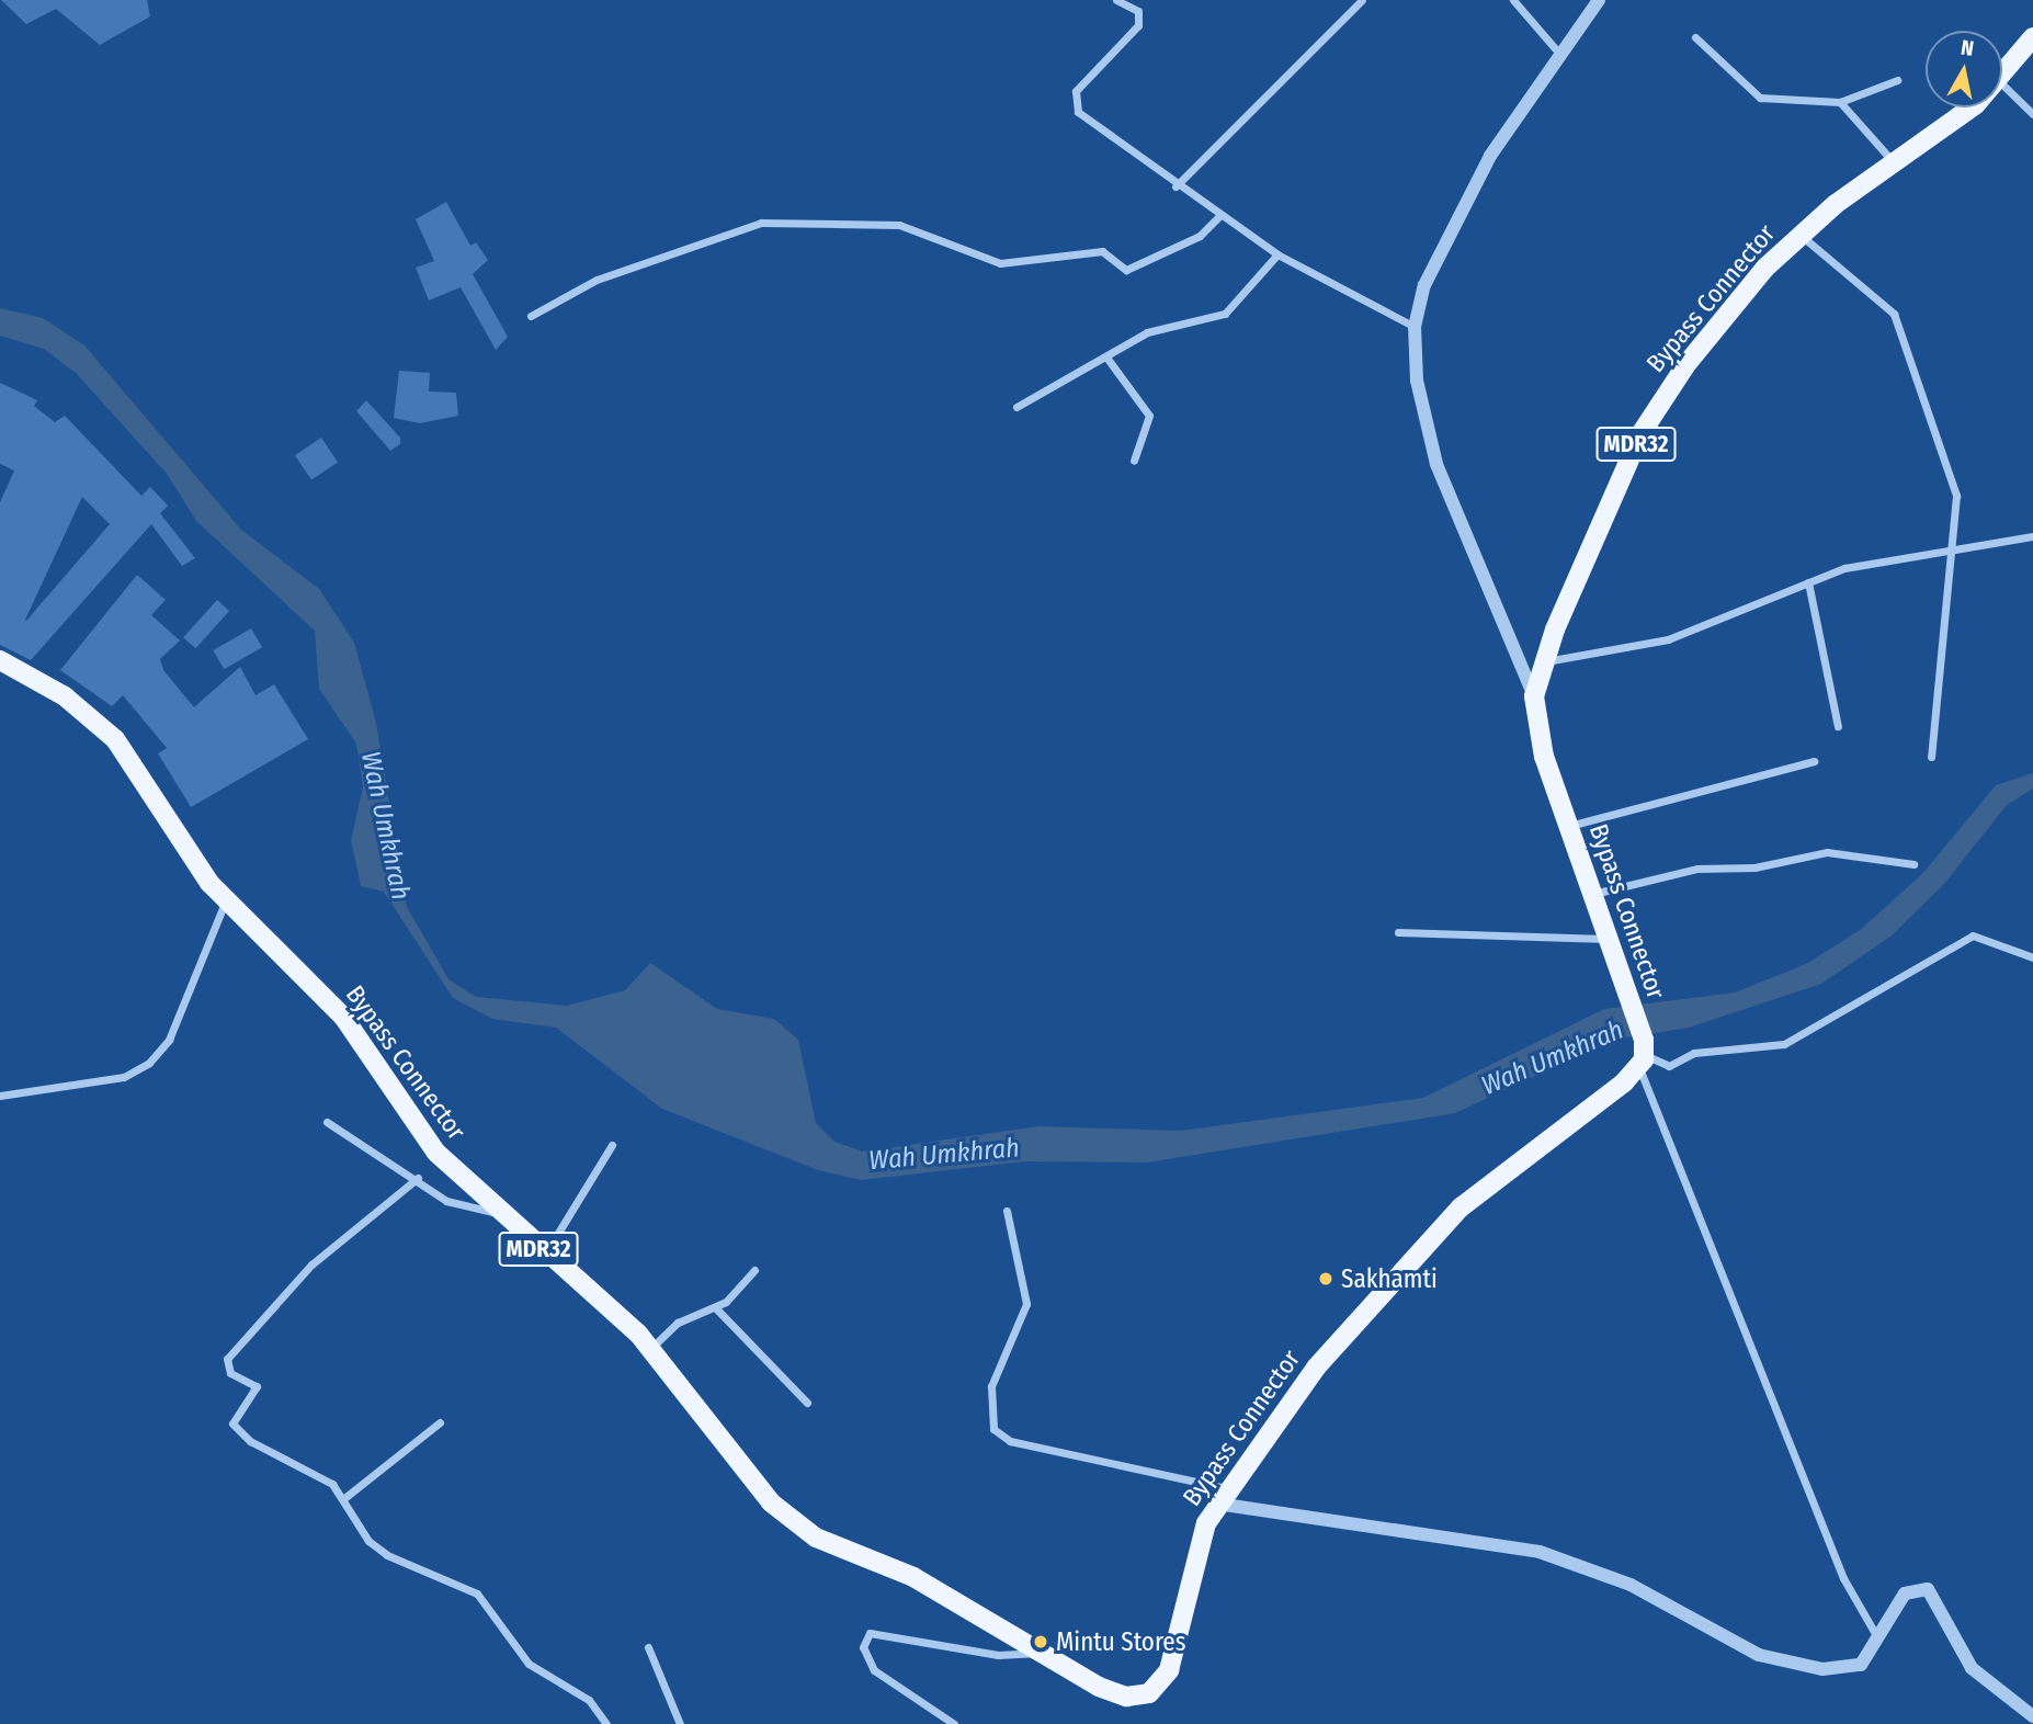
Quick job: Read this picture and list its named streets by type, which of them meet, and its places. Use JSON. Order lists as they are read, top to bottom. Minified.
{"streets":{"main road":["Bypass Connector","MDR32"]},"water":["Wah Umkhrah"],"places":["Sakhamti","Mintu Stores"],"north":"top"}
